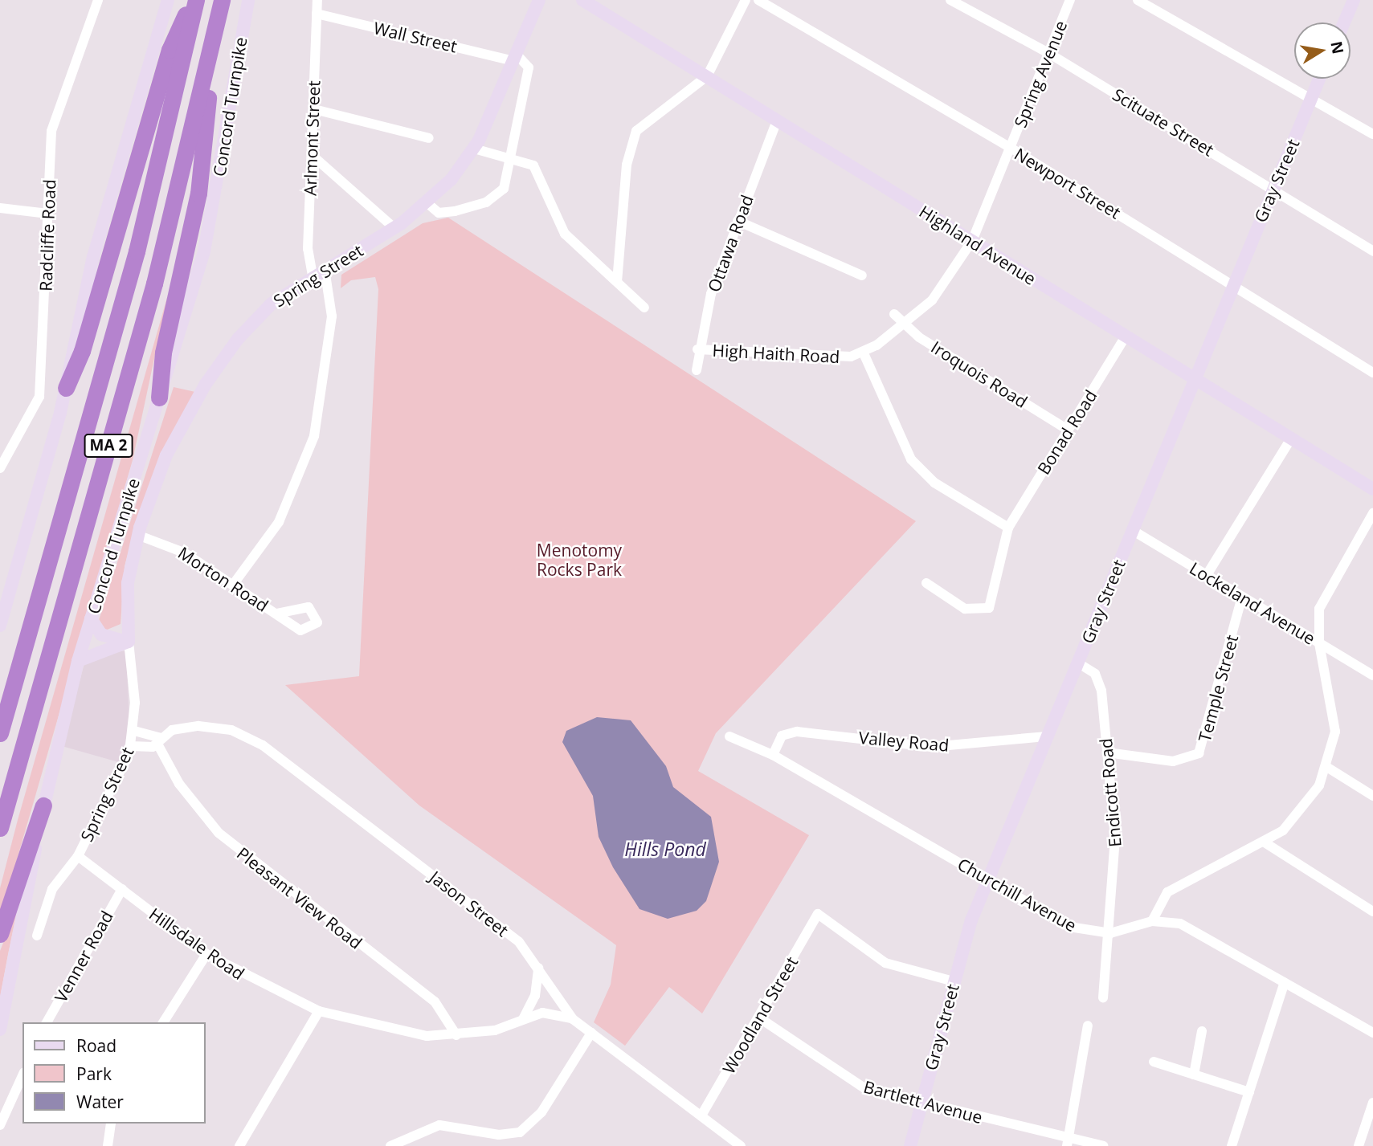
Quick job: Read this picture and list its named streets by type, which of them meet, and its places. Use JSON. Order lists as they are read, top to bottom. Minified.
{"streets":{"highway":["Concord Turnpike","MA 2"],"street":["Wall Street","Spring Avenue","Scituate Street","Arlmont Street","Gray Street","Newport Street","Radcliffe Road","Ottawa Road","Highland Avenue","Spring Street","High Haith Road","Iroquois Road","Bonad Road","Morton Road","Lockeland Avenue","Temple Street","Valley Road","Endicott Road","Churchill Avenue","Pleasant View Road","Jason Street","Hillsdale Road","Venner Road","Woodland Street","Bartlett Avenue"]},"crossings":[["Wall Street","Arlmont Street"],["Wall Street","Spring Street"],["Spring Avenue","Scituate Street"],["Spring Avenue","Newport Street"],["Spring Avenue","Highland Avenue"],["Spring Avenue","High Haith Road"],["Scituate Street","Gray Street"],["Arlmont Street","Spring Street"],["Arlmont Street","Morton Road"],["Gray Street","Newport Street"],["Gray Street","Highland Avenue"],["Gray Street","Lockeland Avenue"],["Gray Street","Valley Road"],["Gray Street","Endicott Road"],["Gray Street","Churchill Avenue"],["Gray Street","Woodland Street"],["Gray Street","Bartlett Avenue"],["Ottawa Road","Highland Avenue"],["Ottawa Road","High Haith Road"],["Highland Avenue","High Haith Road"],["Highland Avenue","Bonad Road"],["Spring Street","Morton Road"],["Spring Street","Jason Street"],["Spring Street","Hillsdale Road"],["High Haith Road","Iroquois Road"],["Iroquois Road","Bonad Road"],["Lockeland Avenue","Temple Street"],["Temple Street","Endicott Road"],["Valley Road","Churchill Avenue"],["Endicott Road","Churchill Avenue"],["Pleasant View Road","Jason Street"],["Pleasant View Road","Hillsdale Road"],["Jason Street","Hillsdale Road"],["Jason Street","Woodland Street"],["Hillsdale Road","Venner Road"],["Woodland Street","Bartlett Avenue"]],"water":["Hills Pond"],"parks":["Menotomy Rocks Park"],"legend":["Road","Park","Water"],"north":"right"}
